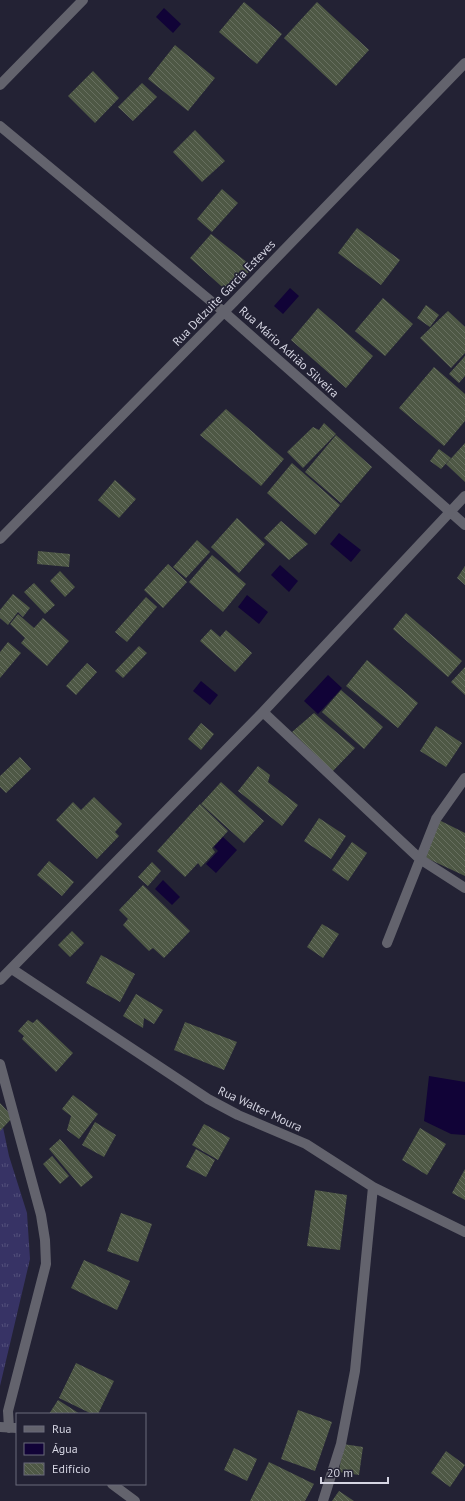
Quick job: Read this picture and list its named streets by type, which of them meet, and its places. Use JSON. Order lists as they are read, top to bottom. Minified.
{"streets":{"street":["Rua Delzuite Garcia Esteves","Rua Mário Adrião Silveira","Rua Walter Moura"]},"crossings":[["Rua Delzuite Garcia Esteves","Rua Mário Adrião Silveira"]],"legend":["Rua","Água","Edifício"],"scale_bar":"20 m"}
